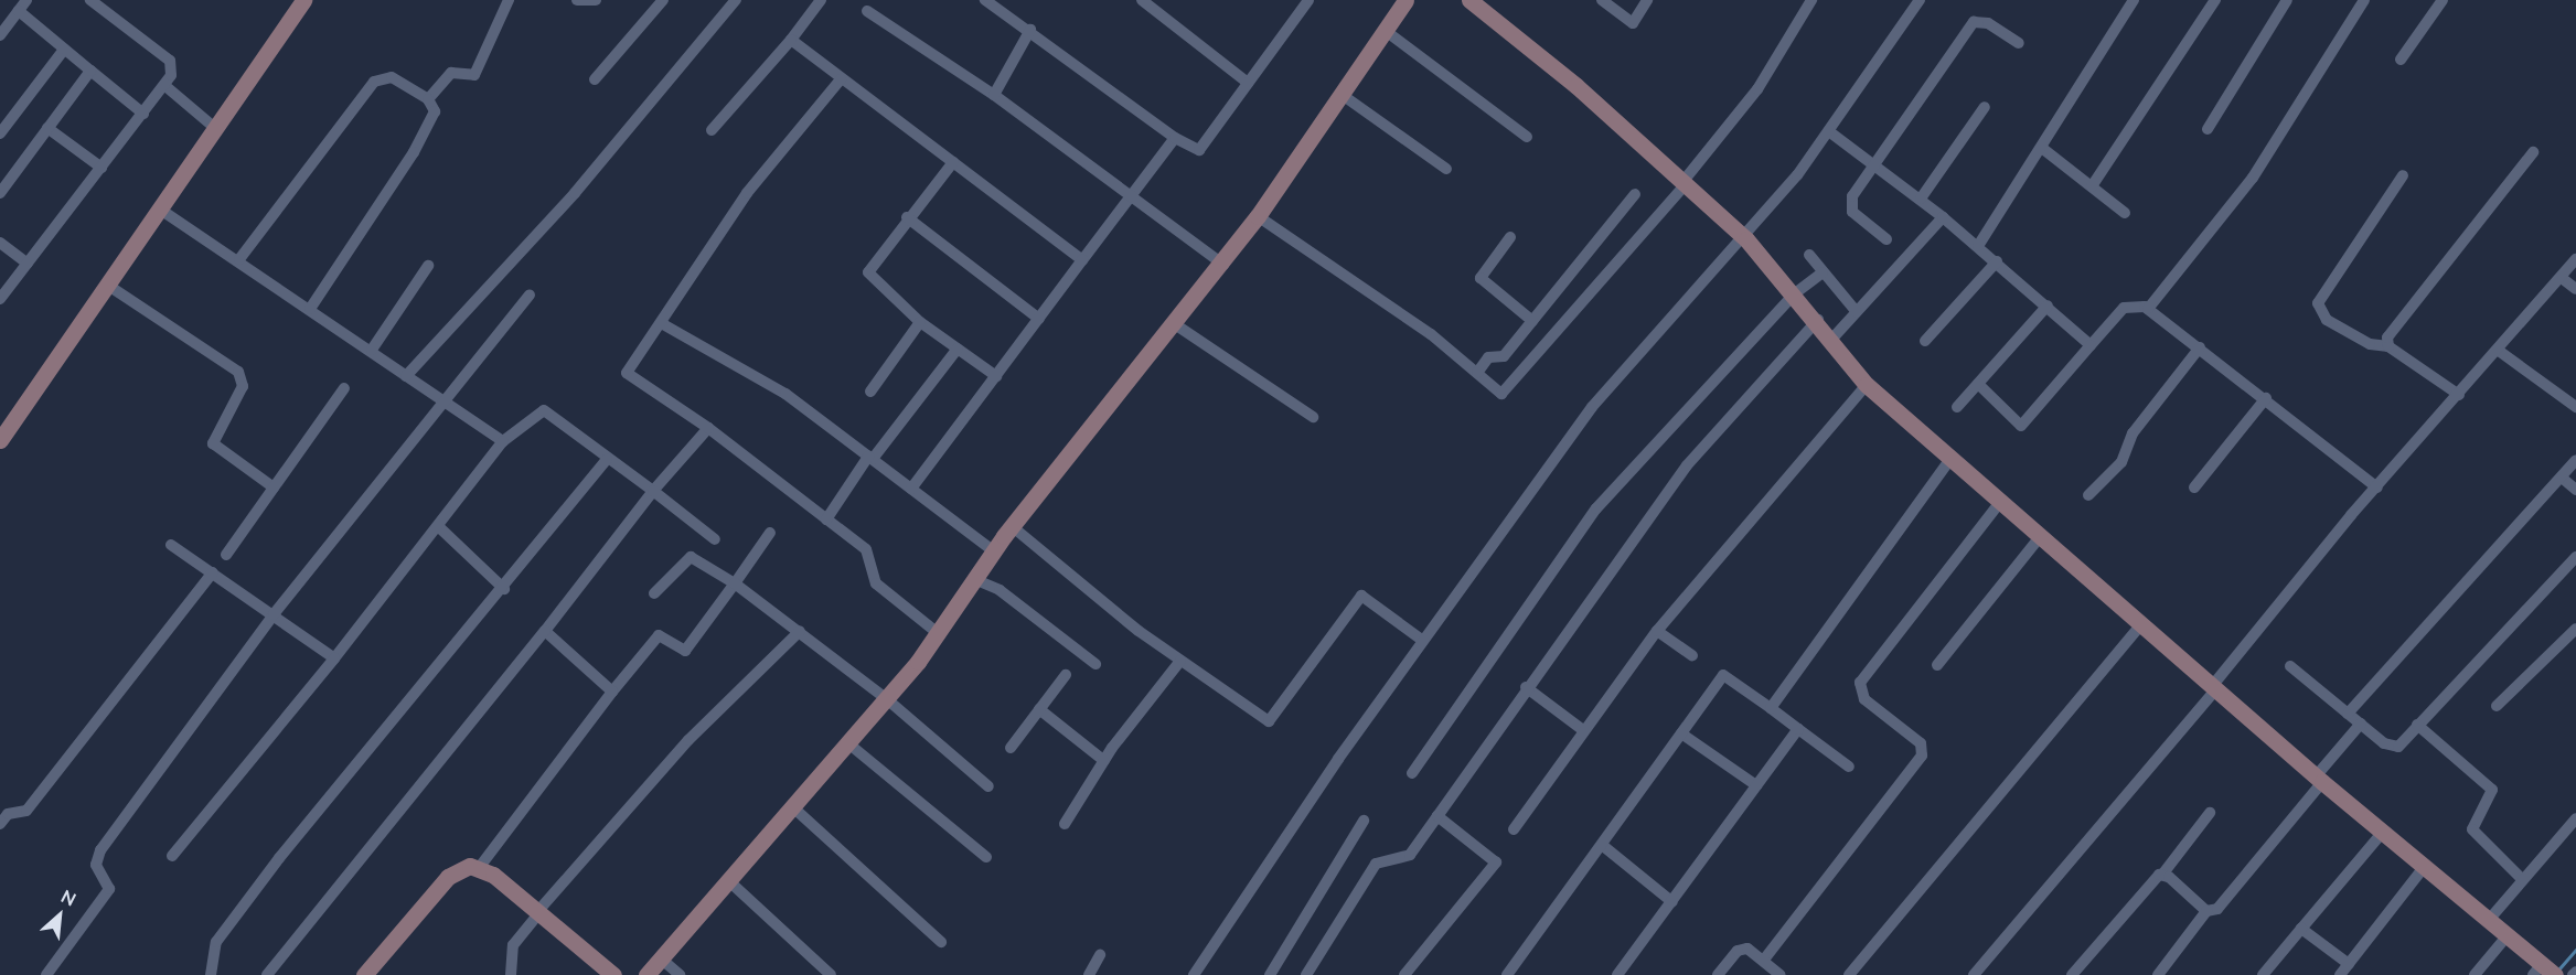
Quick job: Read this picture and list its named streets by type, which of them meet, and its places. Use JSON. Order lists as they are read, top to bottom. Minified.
{"north":"top right"}
